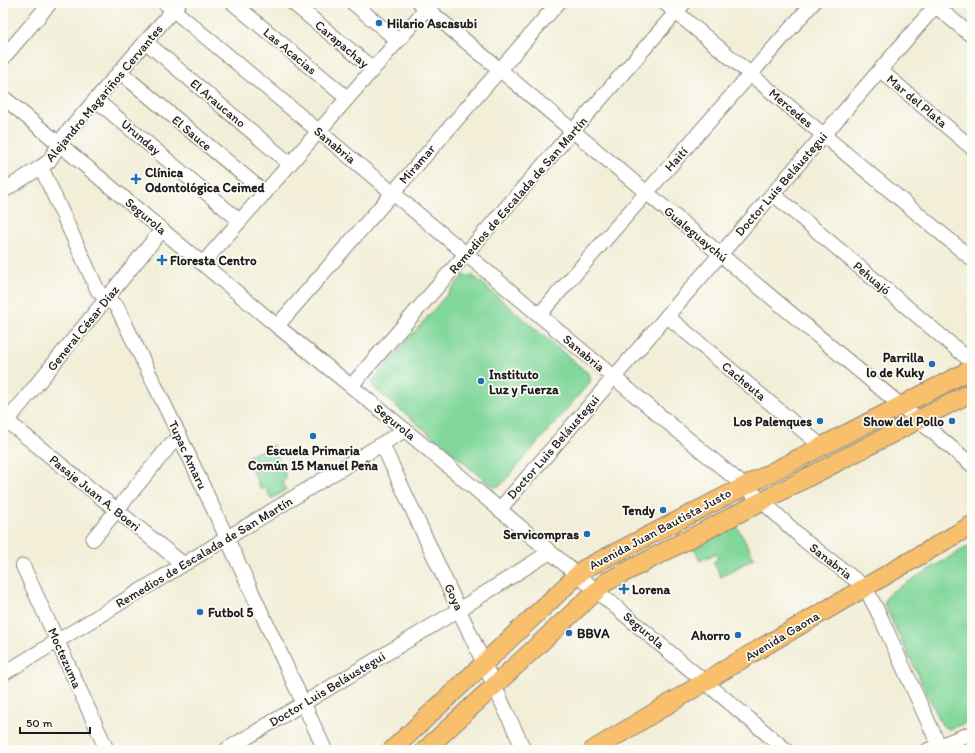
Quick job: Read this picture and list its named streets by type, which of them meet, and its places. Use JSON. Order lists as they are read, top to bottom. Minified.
{"streets":{"main road":["Avenida Juan Bautista Justo","Avenida Gaona"],"street":["Carapachay","Las Acacias","Alejandro Magariños Cervantes","Mar del Plata","El Araucano","Mercedes","El Sauce","Urunday","Sanabria","Haití","Miramar","Doctor Luis Beláustegui","Remedios de Escalada de San Martín","Segurola","Gualeguaychú","Pehuajó","General César Díaz","Cacheuta","Tupac Amaru","Pasaje Juan A. Boeri","Goya","Moctezuma"]},"crossings":[["Alejandro Magariños Cervantes","El Araucano"],["Alejandro Magariños Cervantes","El Sauce"],["Alejandro Magariños Cervantes","Urunday"],["Alejandro Magariños Cervantes","Sanabria"],["Alejandro Magariños Cervantes","Segurola"],["Alejandro Magariños Cervantes","Tupac Amaru"],["Mar del Plata","Doctor Luis Beláustegui"],["Mercedes","Haití"],["Mercedes","Doctor Luis Beláustegui"],["Mercedes","Remedios de Escalada de San Martín"],["Sanabria","Haití"],["Sanabria","Miramar"],["Sanabria","Doctor Luis Beláustegui"],["Sanabria","Remedios de Escalada de San Martín"],["Sanabria","Avenida Juan Bautista Justo"],["Sanabria","Avenida Gaona"],["Haití","Gualeguaychú"],["Miramar","Segurola"],["Miramar","Gualeguaychú"],["Doctor Luis Beláustegui","Segurola"],["Doctor Luis Beláustegui","Gualeguaychú"],["Doctor Luis Beláustegui","Pehuajó"],["Doctor Luis Beláustegui","Cacheuta"],["Doctor Luis Beláustegui","Tupac Amaru"],["Doctor Luis Beláustegui","Goya"],["Remedios de Escalada de San Martín","Segurola"],["Remedios de Escalada de San Martín","Gualeguaychú"],["Remedios de Escalada de San Martín","Tupac Amaru"],["Remedios de Escalada de San Martín","Pasaje Juan A. Boeri"],["Remedios de Escalada de San Martín","Goya"],["Remedios de Escalada de San Martín","Moctezuma"],["Segurola","General César Díaz"],["Segurola","Avenida Juan Bautista Justo"],["Segurola","Avenida Gaona"],["Gualeguaychú","Avenida Juan Bautista Justo"],["General César Díaz","Tupac Amaru"],["General César Díaz","Pasaje Juan A. Boeri"],["Cacheuta","Avenida Juan Bautista Justo"],["Avenida Juan Bautista Justo","Goya"]],"places":{"other":["Hilario Ascasubi","Parrilla lo de Kuky","Instituto Luz y Fuerza","Los Palenques","Show del Pollo","Escuela Primaria Común 15 Manuel Peña","Tendy","Servicompras","Futbol 5","BBVA","Ahorro"],"health":["Clínica Odontológica Ceimed","Floresta Centro","Lorena"]},"scale_bar":"50 m"}
